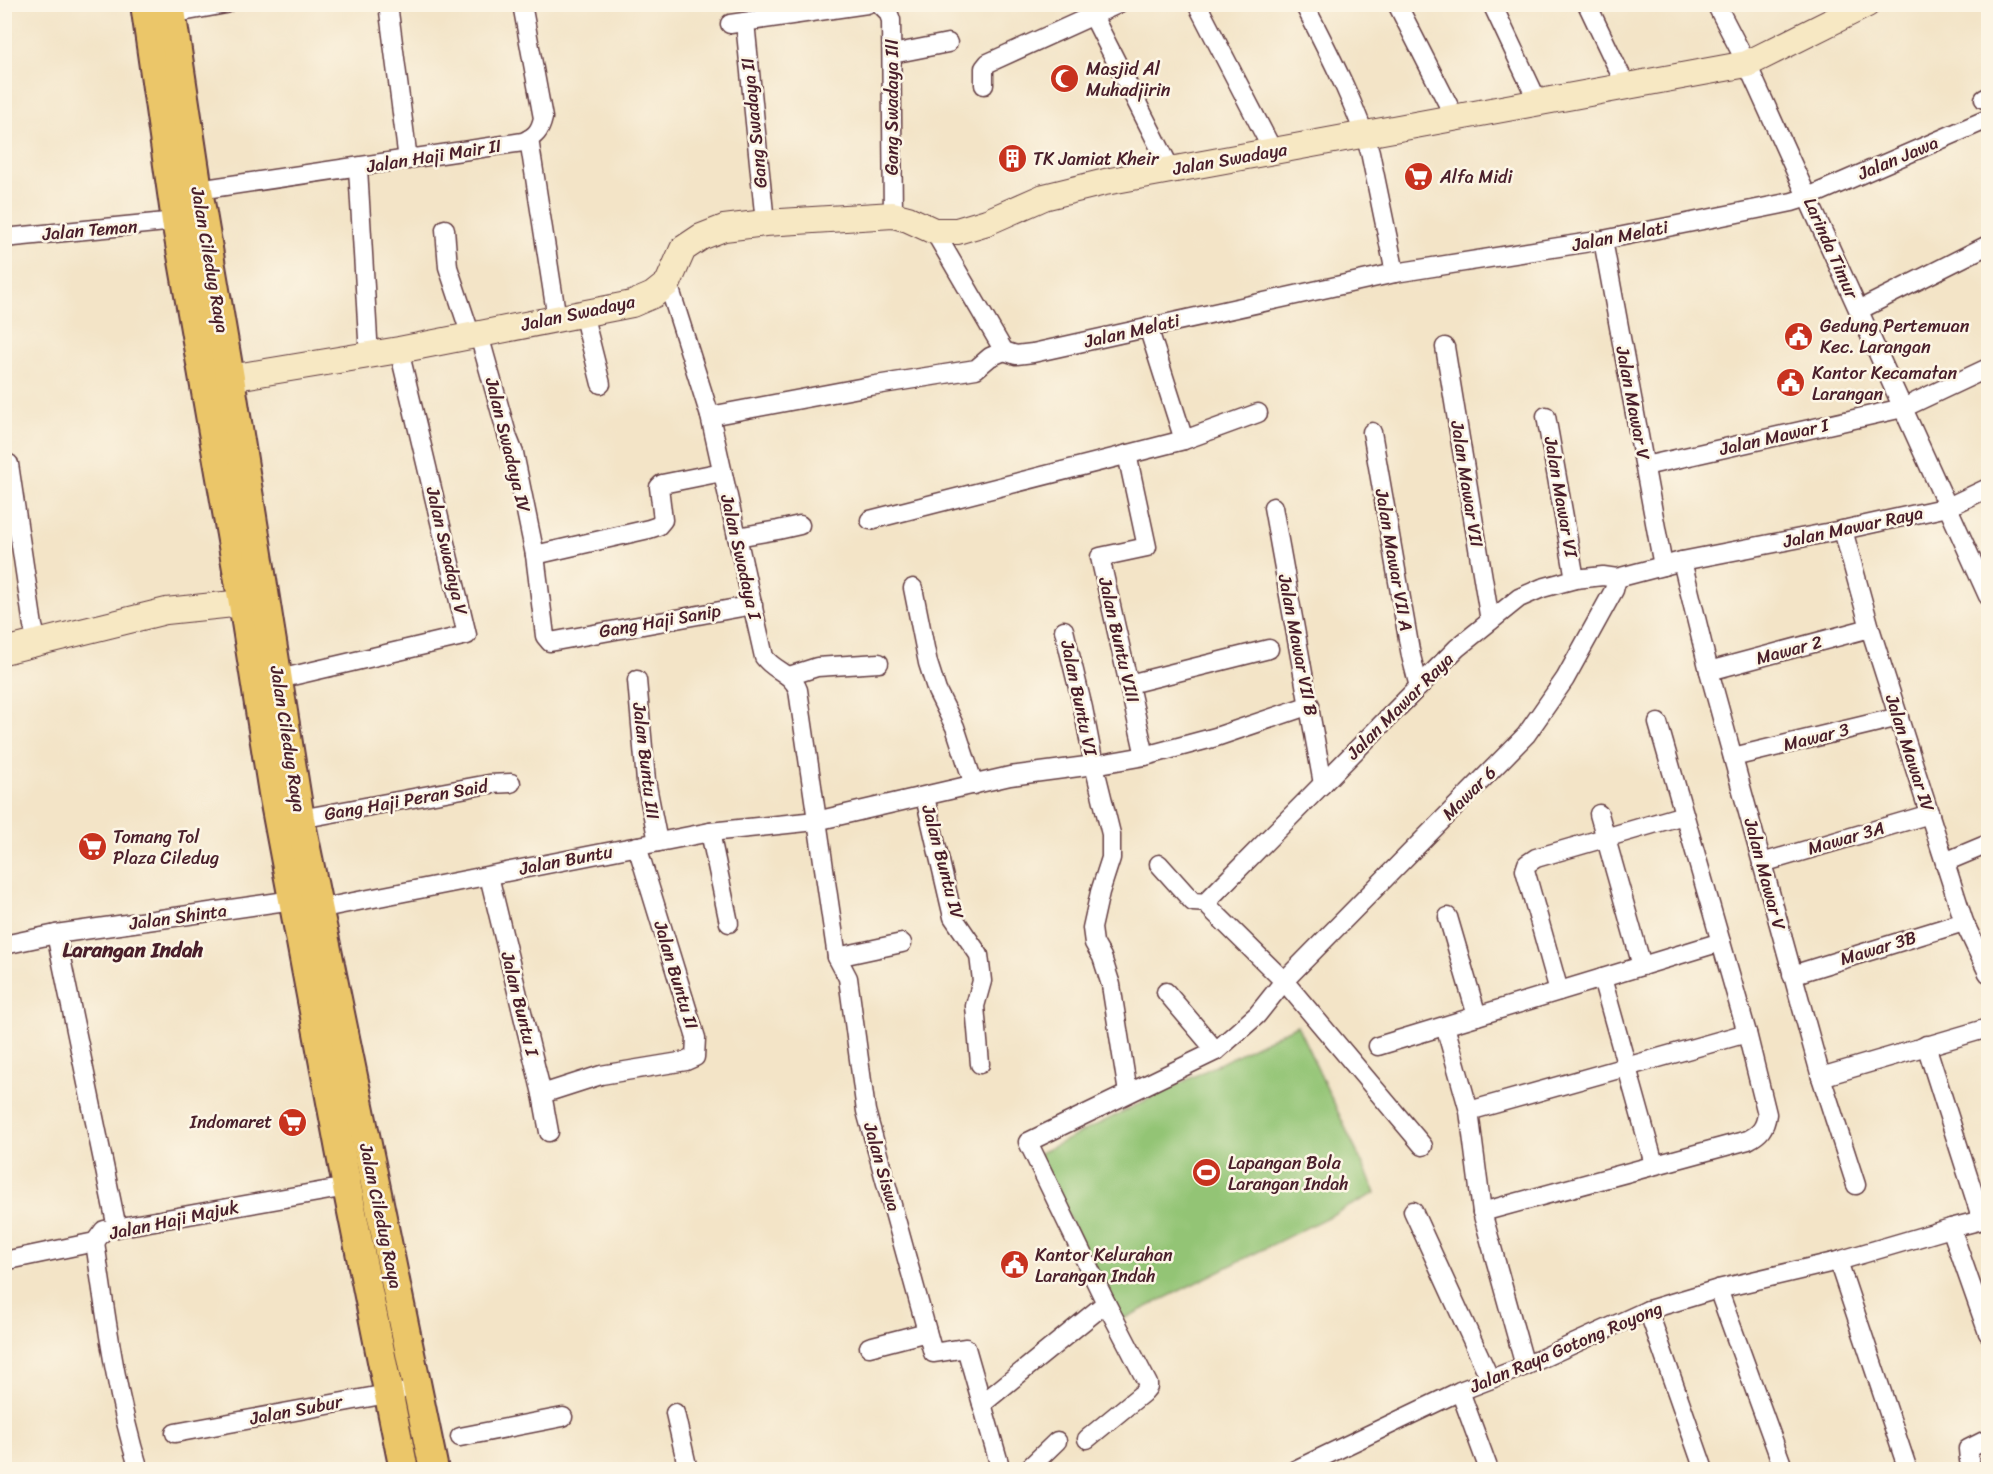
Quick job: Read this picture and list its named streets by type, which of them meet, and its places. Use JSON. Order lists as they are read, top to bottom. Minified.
{"streets":{"main road":["Jalan Ciledug Raya"],"street":["Gang Swadaya III","Gang Swadaya II","Jalan Haji Mair II","Jalan Jawa","Jalan Swadaya","Jalan Teman","Jalan Melati","Larinda Timur","Jalan Mawar V","Jalan Mawar I","Jalan Swadaya IV","Jalan Mawar VII","Jalan Mawar VI","Jalan Mawar Raya","Jalan Swadaya V","Jalan Swadaya I","Jalan Mawar VII A","Gang Haji Sanip","Jalan Buntu VIII","Jalan Mawar VII B","Mawar 2","Jalan Buntu VI","Mawar 3","Jalan Mawar IV","Jalan Buntu III","Mawar 6","Gang Haji Peran Said","Mawar 3A","Jalan Buntu","Jalan Buntu IV","Jalan Shinta","Mawar 3B","Jalan Buntu II","Jalan Buntu I","Jalan Siswa","Jalan Haji Majuk","Jalan Raya Gotong Royong","Jalan Subur"]},"crossings":[["Gang Swadaya III","Jalan Swadaya"],["Gang Swadaya II","Jalan Swadaya"],["Jalan Haji Mair II","Jalan Ciledug Raya"],["Jalan Jawa","Jalan Melati"],["Jalan Jawa","Larinda Timur"],["Jalan Swadaya","Larinda Timur"],["Jalan Swadaya","Jalan Ciledug Raya"],["Jalan Swadaya","Jalan Swadaya IV"],["Jalan Swadaya","Jalan Swadaya V"],["Jalan Swadaya","Jalan Swadaya I"],["Jalan Teman","Jalan Ciledug Raya"],["Jalan Melati","Larinda Timur"],["Jalan Melati","Jalan Mawar V"],["Larinda Timur","Jalan Mawar I"],["Larinda Timur","Jalan Mawar Raya"],["Jalan Ciledug Raya","Jalan Swadaya V"],["Jalan Ciledug Raya","Gang Haji Peran Said"],["Jalan Ciledug Raya","Jalan Buntu"],["Jalan Ciledug Raya","Jalan Shinta"],["Jalan Ciledug Raya","Jalan Haji Majuk"],["Jalan Ciledug Raya","Jalan Subur"],["Jalan Mawar V","Jalan Mawar I"],["Jalan Mawar V","Jalan Mawar Raya"],["Jalan Mawar V","Mawar 2"],["Jalan Mawar V","Mawar 3"],["Jalan Mawar V","Mawar 3A"],["Jalan Mawar V","Mawar 3B"],["Jalan Swadaya IV","Gang Haji Sanip"],["Jalan Mawar VII","Jalan Mawar Raya"],["Jalan Mawar VI","Jalan Mawar Raya"],["Jalan Mawar Raya","Jalan Mawar VII A"],["Jalan Mawar Raya","Jalan Mawar VII B"],["Jalan Mawar Raya","Jalan Mawar IV"],["Jalan Mawar Raya","Mawar 6"],["Jalan Swadaya I","Gang Haji Sanip"],["Jalan Buntu VIII","Jalan Buntu"],["Jalan Mawar VII B","Jalan Buntu"],["Mawar 2","Jalan Mawar IV"],["Jalan Buntu VI","Mawar 6"],["Jalan Buntu VI","Jalan Buntu"],["Mawar 3","Jalan Mawar IV"],["Jalan Mawar IV","Mawar 3A"],["Jalan Mawar IV","Mawar 3B"],["Jalan Buntu III","Jalan Buntu"],["Jalan Buntu","Jalan Buntu IV"],["Jalan Buntu","Jalan Shinta"],["Jalan Buntu","Jalan Buntu II"],["Jalan Buntu","Jalan Buntu I"],["Jalan Buntu","Jalan Siswa"],["Jalan Buntu II","Jalan Buntu I"]],"districts":["Larangan Indah"],"places":{"mosque":["Masjid Al Muhadjirin"],"building":["TK Jamiat Kheir"],"supermarket":["Alfa Midi","Tomang Tol Plaza Ciledug","Indomaret"],"public building":["Gedung Pertemuan Kec. Larangan","Kantor Kecamatan Larangan","Kantor Kelurahan Larangan Indah"],"sports":["Lapangan Bola Larangan Indah"]}}
